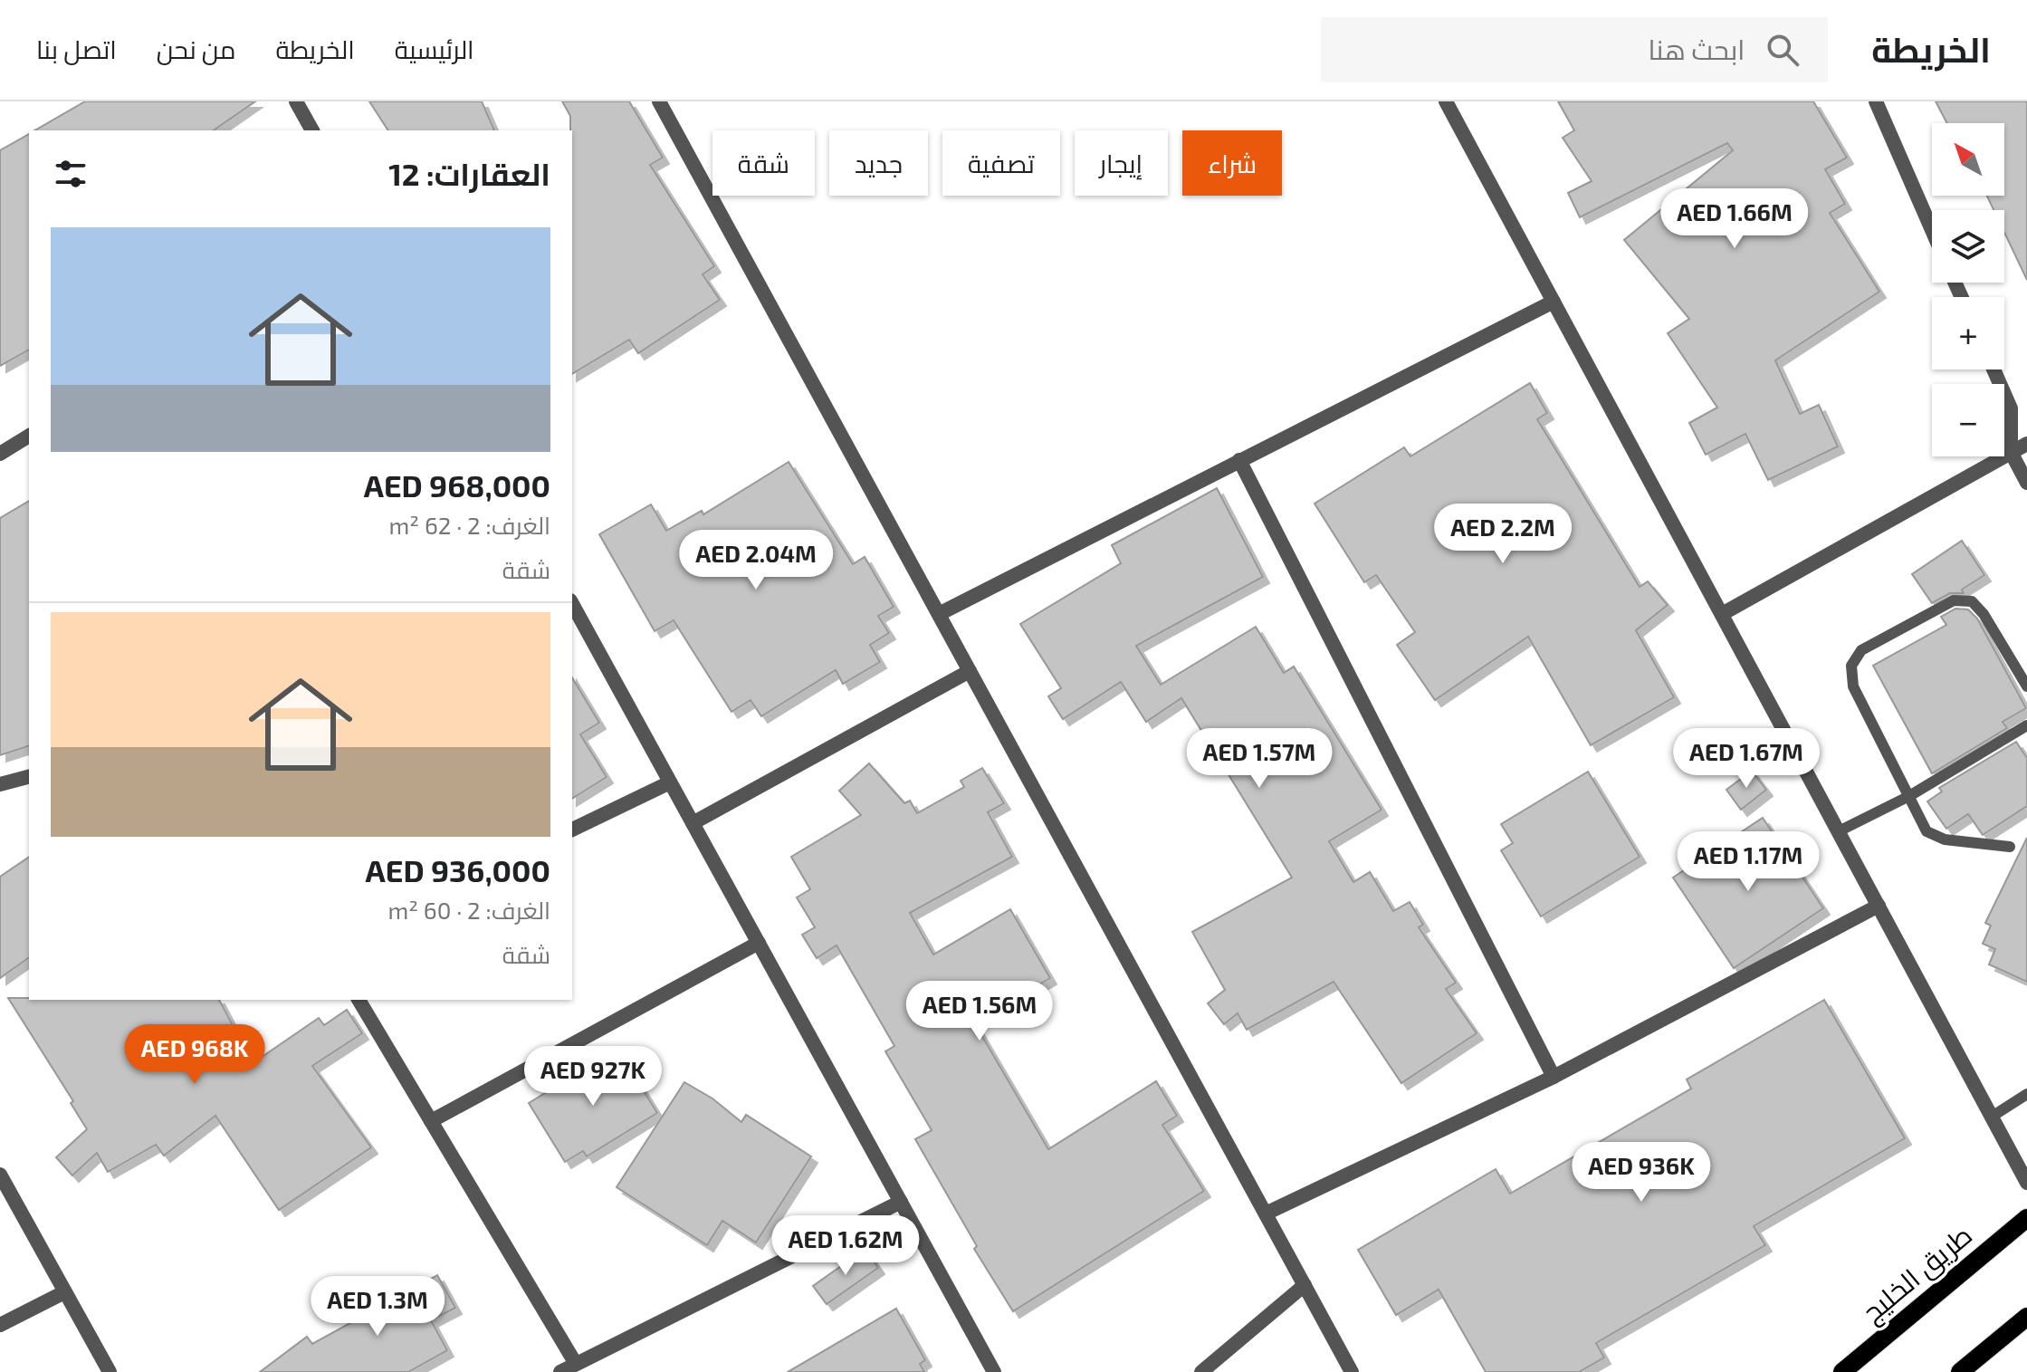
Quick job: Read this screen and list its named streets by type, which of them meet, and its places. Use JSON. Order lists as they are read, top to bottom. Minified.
{"streets":{"main road":["طريق الخليج"]},"north":"top left","page":{"header":"الخريطة","search":"ابحث هنا","nav":["الرئيسية","الخريطة","من نحن","اتصل بنا"],"map_buttons":["+","−"],"chip":["شراء","إيجار","تصفية","جديد","شقة"],"heading":"العقارات: 12","price":["AED 1.66M","AED 2.2M","AED 2.04M","AED 1.57M","AED 1.67M","AED 1.17M","AED 1.56M","AED 968K","AED 927K","AED 936K","AED 1.62M","AED 1.3M"],"list":[{"name":"AED 968,000","note":"الغرف: 2 · 62 m² · شقة"},{"name":"AED 936,000","note":"الغرف: 2 · 60 m² · شقة"}]}}
